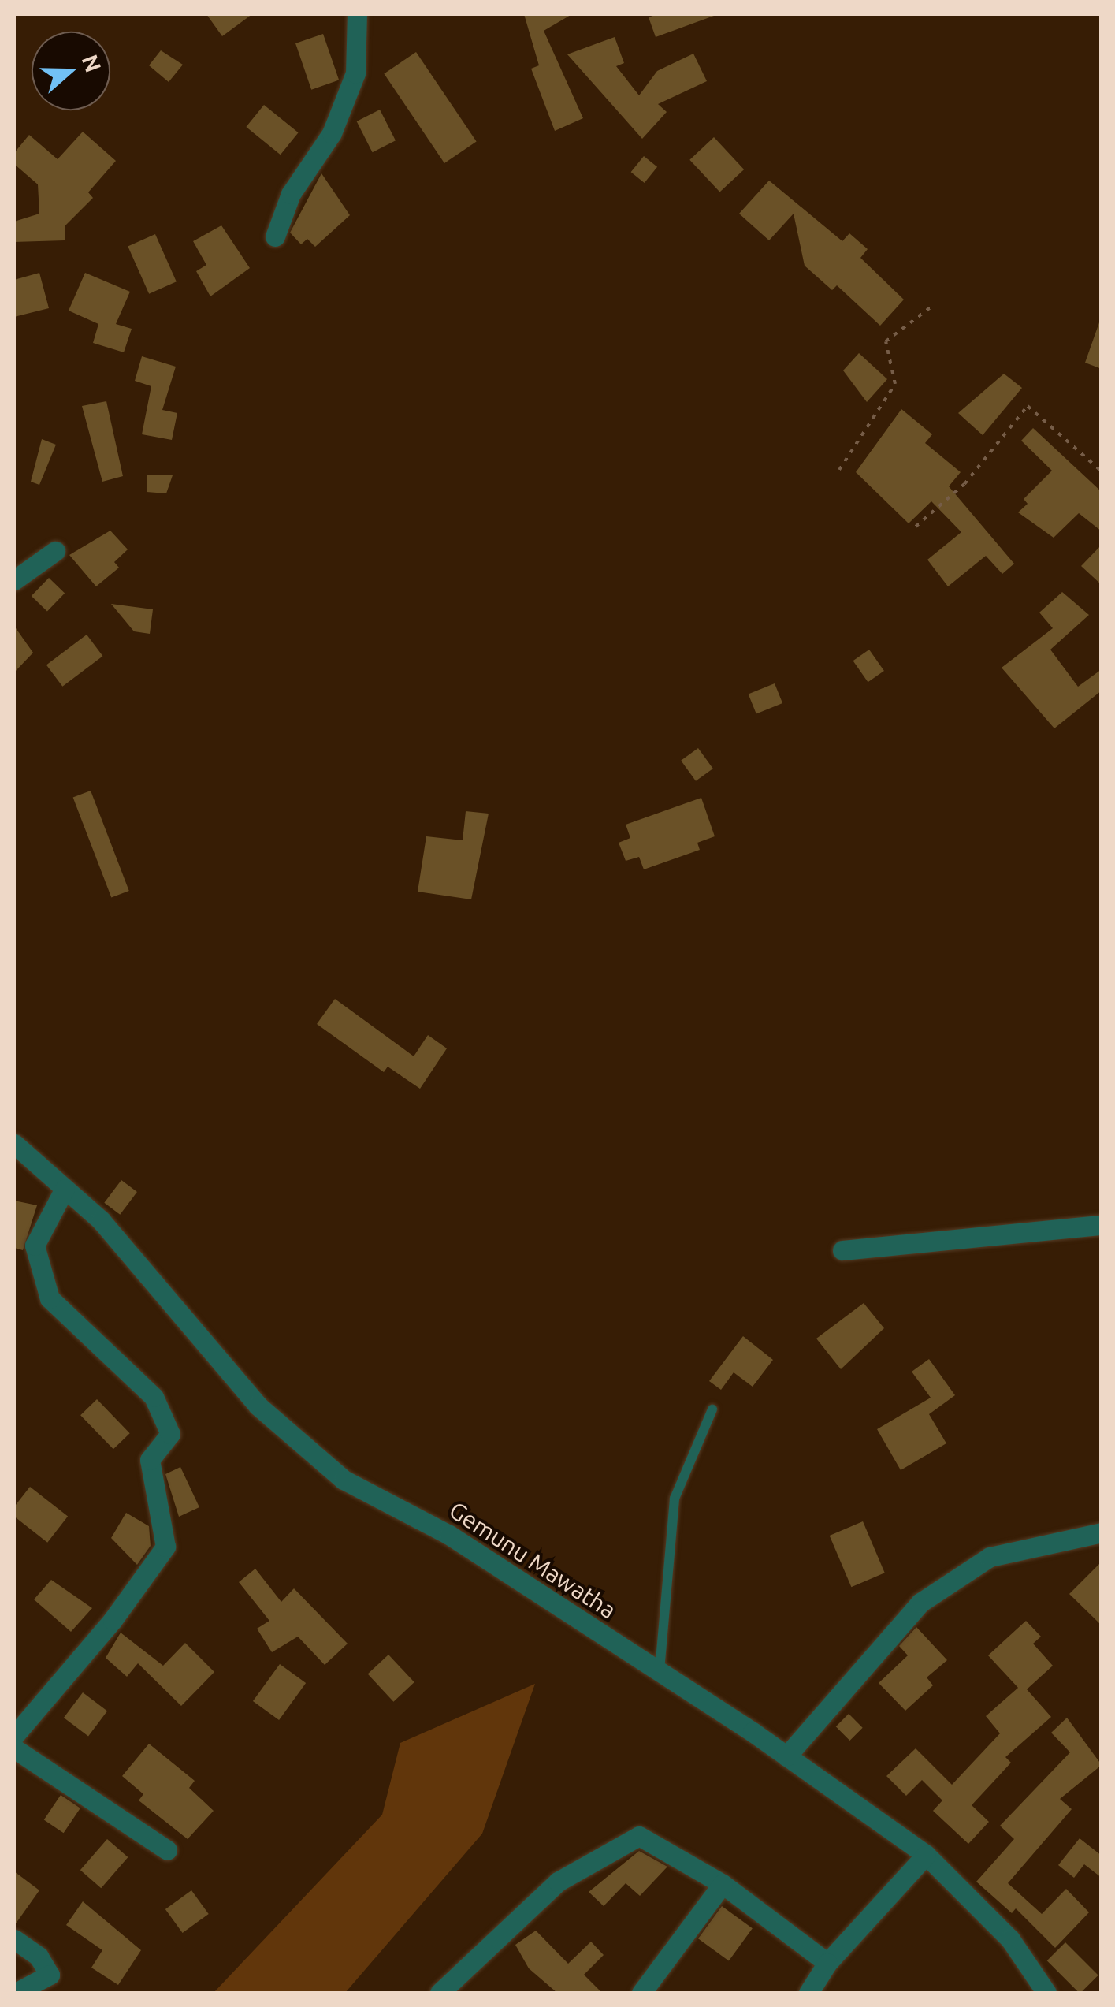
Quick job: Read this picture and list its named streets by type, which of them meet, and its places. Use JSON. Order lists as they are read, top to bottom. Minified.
{"streets":{"street":["Gemunu Mawatha"]},"north":"right"}
